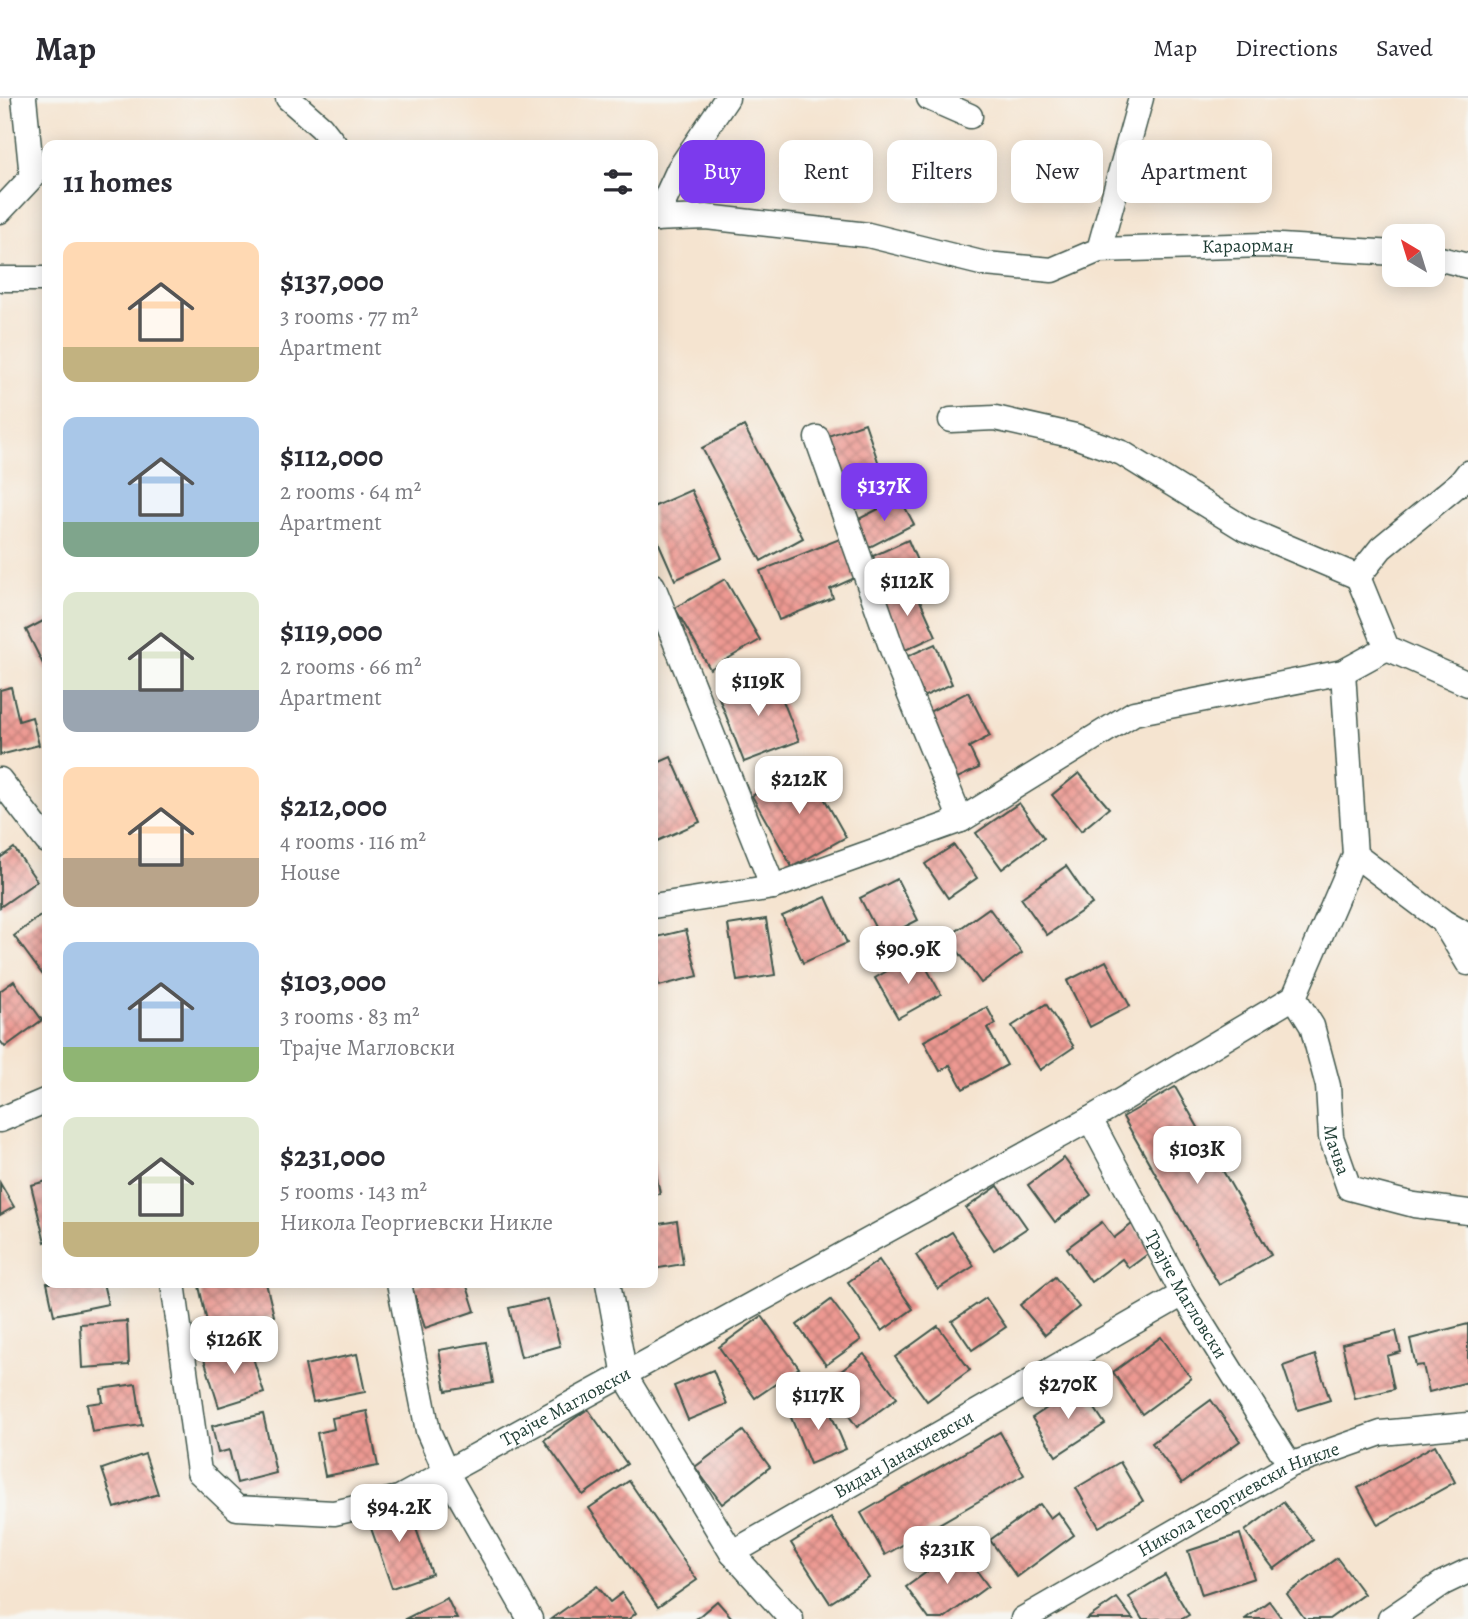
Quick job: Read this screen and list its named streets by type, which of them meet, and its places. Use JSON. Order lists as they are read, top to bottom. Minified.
{"streets":{"street":["Караорман","Мачва","Трајче Магловски","Видан Јанакиевски","Никола Георгиевски Никле"]},"crossings":[["Мачва","Трајче Магловски"],["Трајче Магловски","Видан Јанакиевски"],["Трајче Магловски","Никола Георгиевски Никле"]],"north":"top left","page":{"header":"Map","nav":["Map","Directions","Saved"],"chip":["Buy","Rent","Filters","New","Apartment"],"heading":"11 homes","list":[{"name":"$137,000","note":"3 rooms · 77 m² · Apartment"},{"name":"$112,000","note":"2 rooms · 64 m² · Apartment"},{"name":"$119,000","note":"2 rooms · 66 m² · Apartment"},{"name":"$212,000","note":"4 rooms · 116 m² · House"},{"name":"$103,000","note":"3 rooms · 83 m² · Трајче Магловски"},{"name":"$231,000","note":"5 rooms · 143 m² · Никола Георгиевски Никле"}],"price":["$137K","$112K","$119K","$212K","$90.9K","$103K","$126K","$270K","$117K","$94.2K","$231K"]}}
